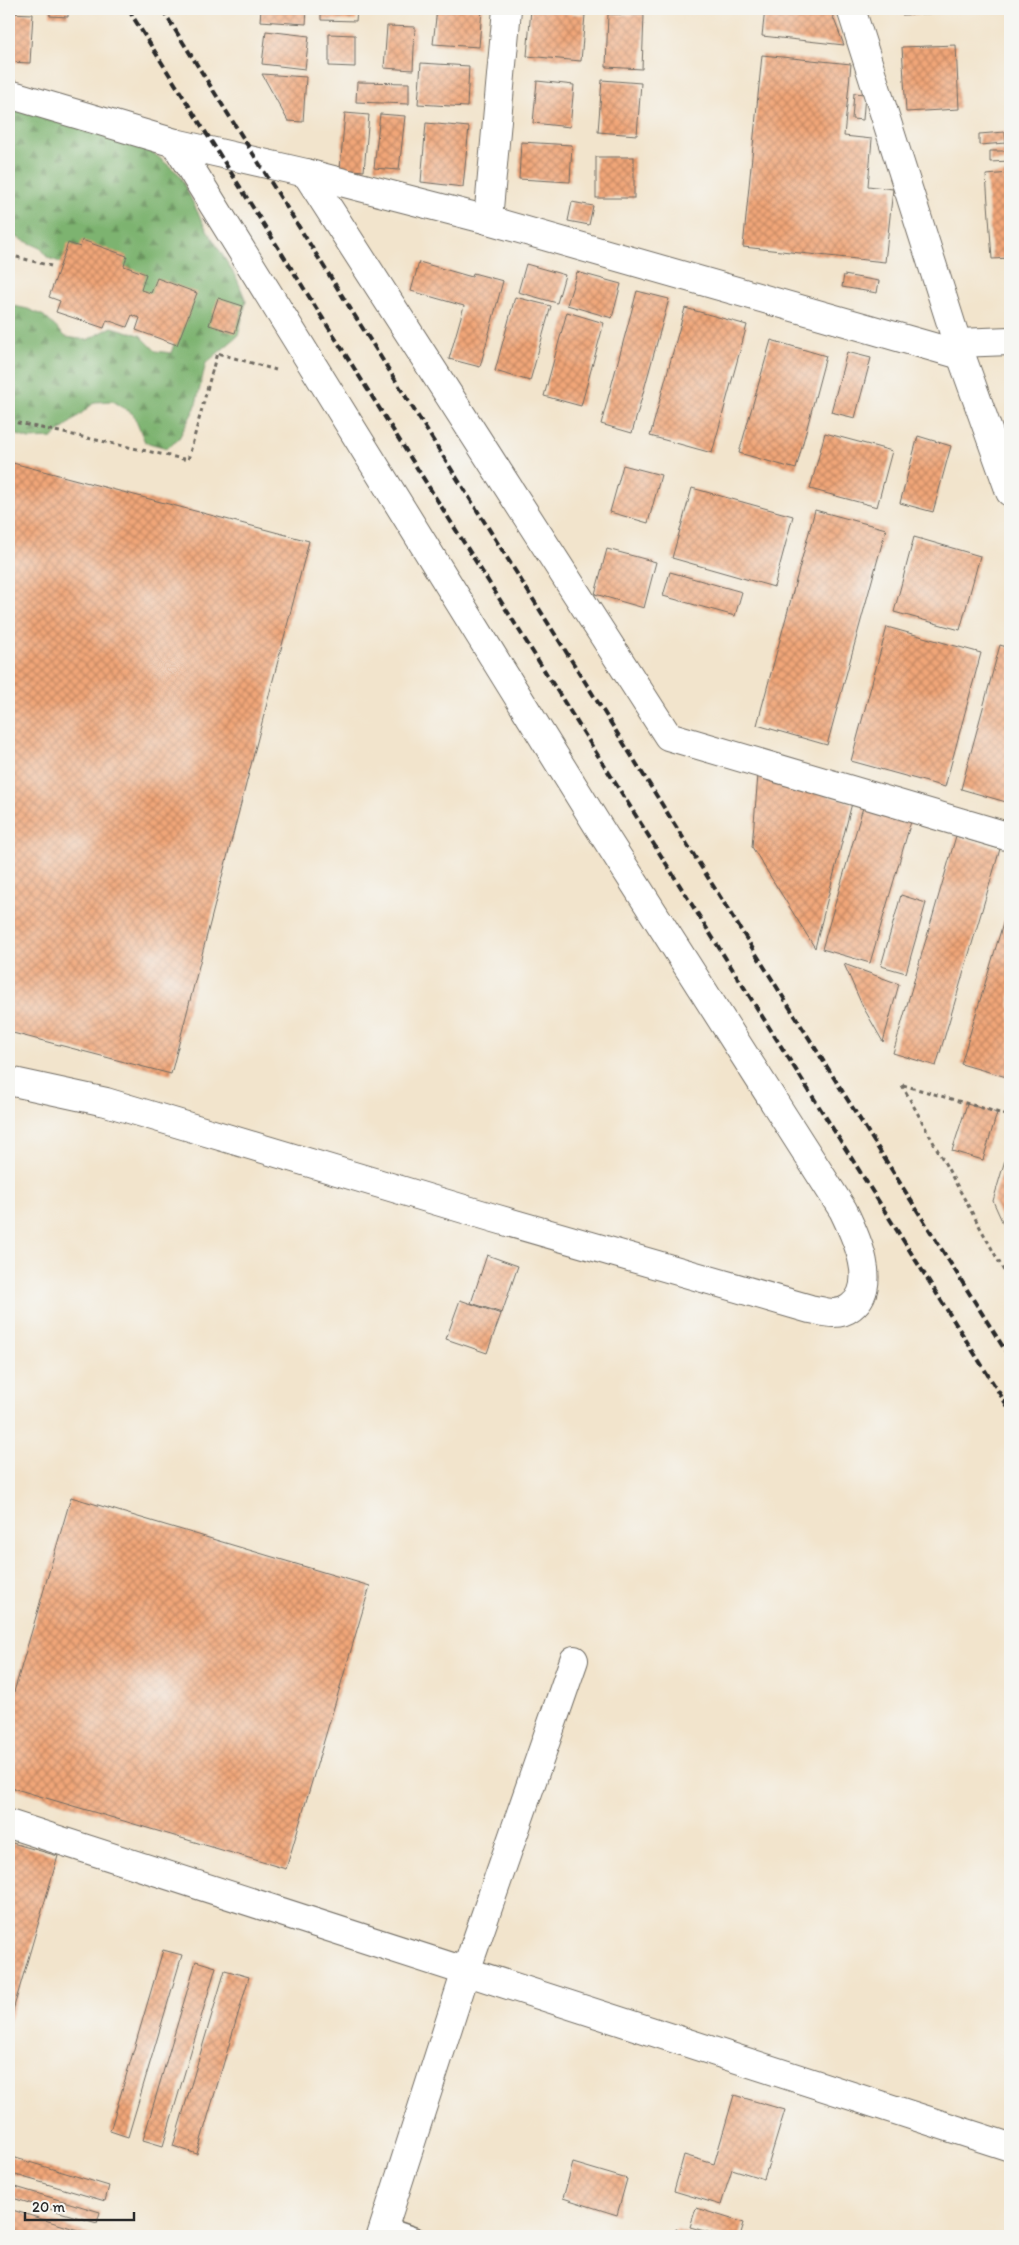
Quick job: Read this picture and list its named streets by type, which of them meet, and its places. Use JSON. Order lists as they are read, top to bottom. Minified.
{"scale_bar":"20 m"}
